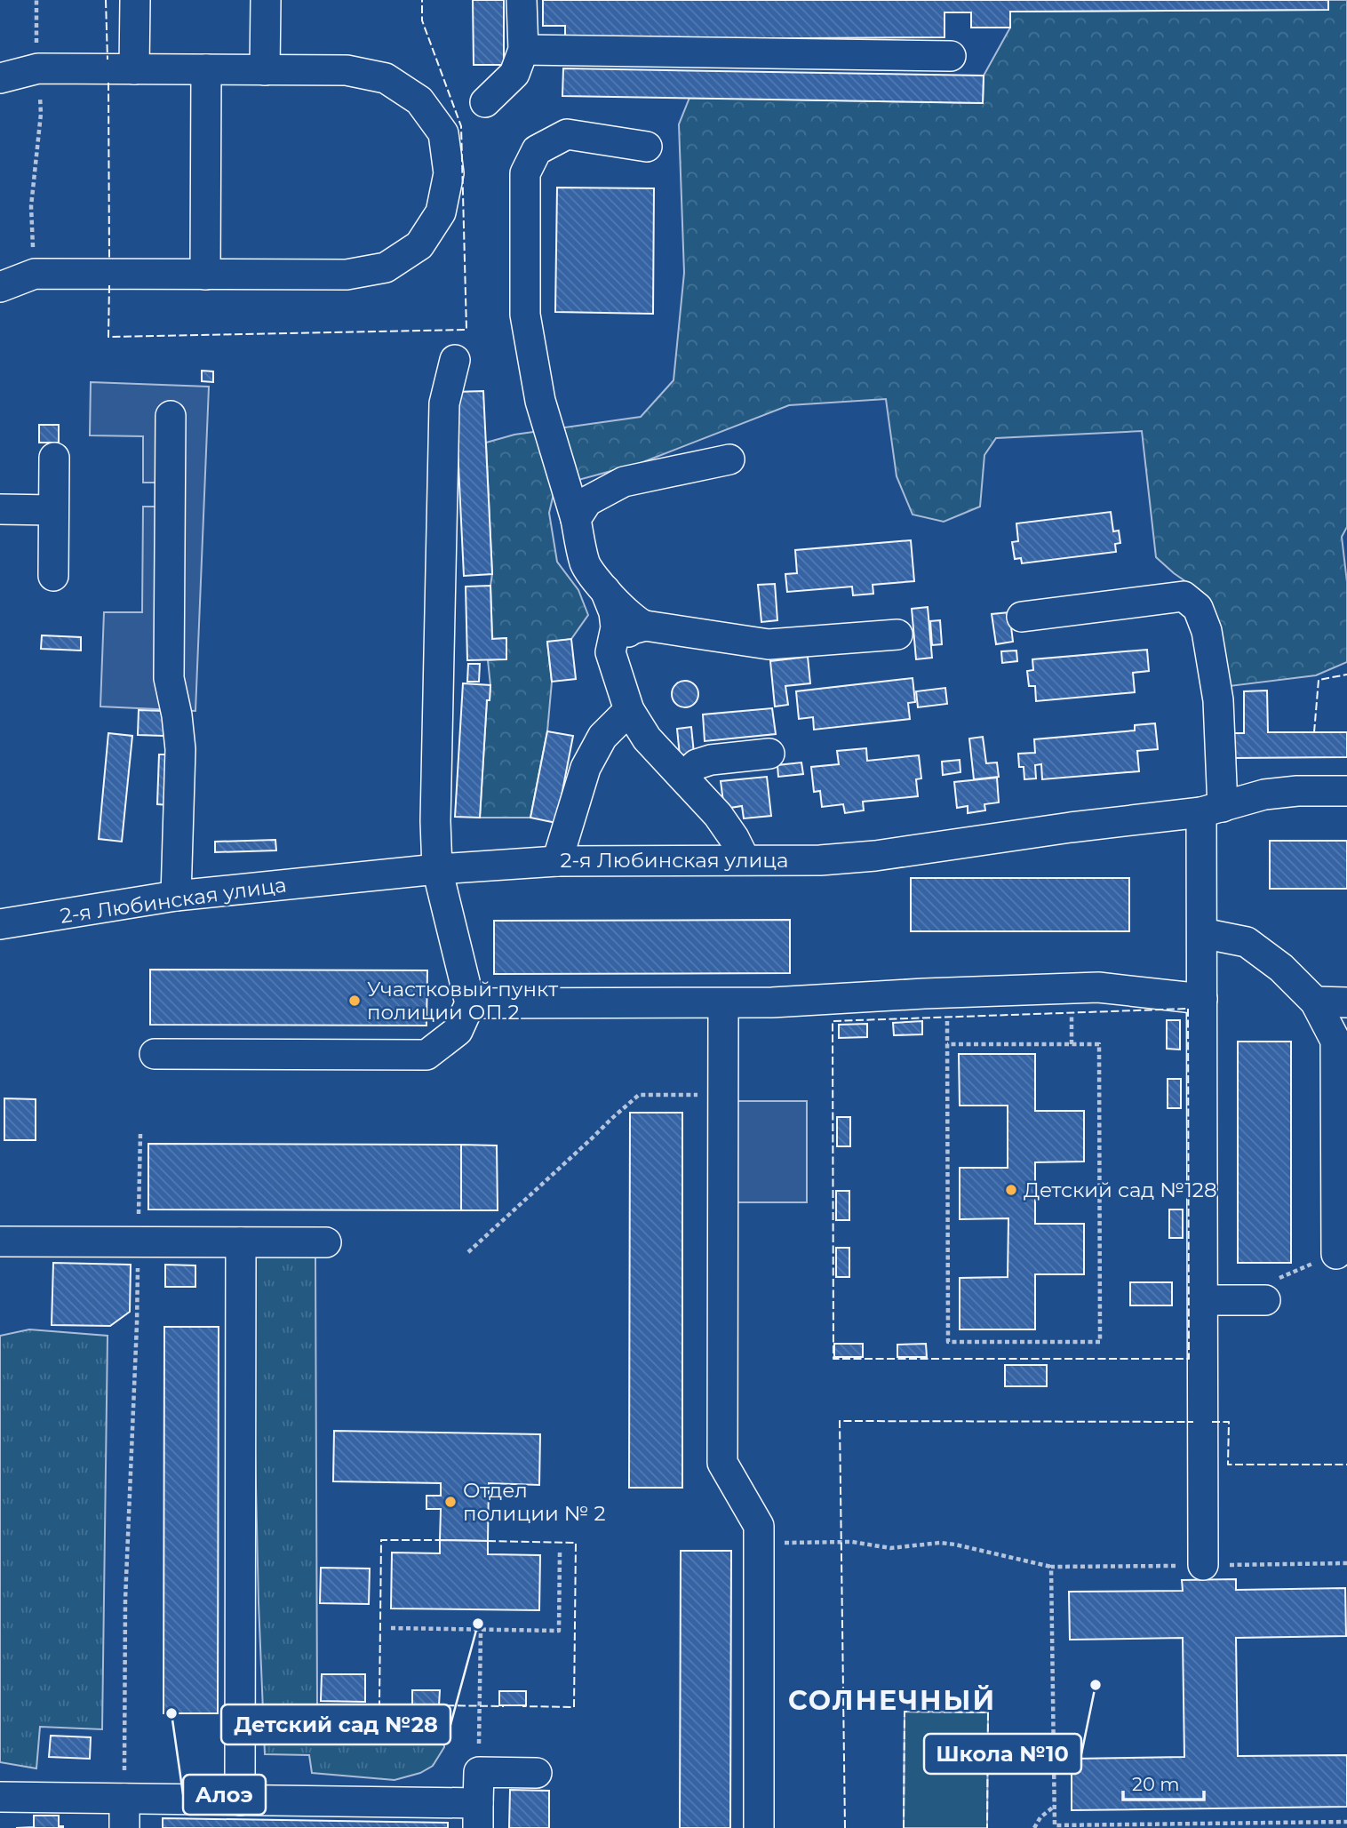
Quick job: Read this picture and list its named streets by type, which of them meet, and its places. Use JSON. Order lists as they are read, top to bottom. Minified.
{"streets":{"street":["2-я Любинская улица"]},"districts":["СОЛНЕЧНЫЙ"],"places":["Участковый пункт полиции ОП 2","Детский сад №128","Отдел полиции № 2","Детский сад №28","Школа №10","Алоэ"],"scale_bar":"20 m"}
